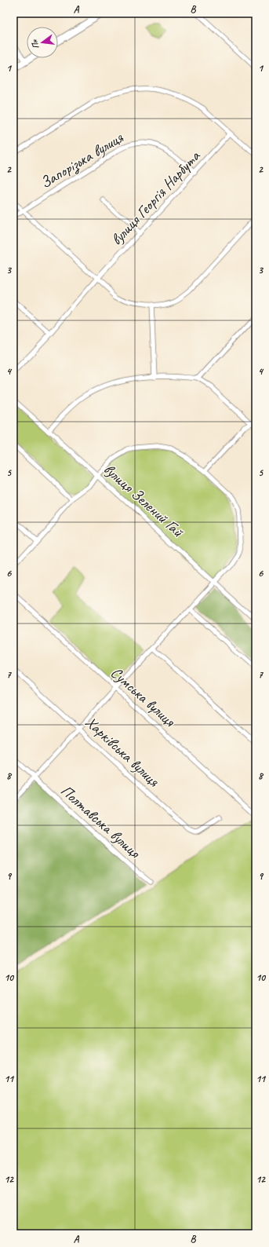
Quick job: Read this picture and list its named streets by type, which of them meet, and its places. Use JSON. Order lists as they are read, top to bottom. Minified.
{"streets":{"street":["Запорізька вулиця","вулиця Георгія Нарбута","вулиця Зелений Гай","Сумська вулиця","Харківська вулиця","Полтавська вулиця"]},"crossings":[["Запорізька вулиця","вулиця Георгія Нарбута"]],"north":"left","grid":{"columns":["A","B"],"rows":["1","2","3","4","5","6","7","8","9","10","11","12"]}}
